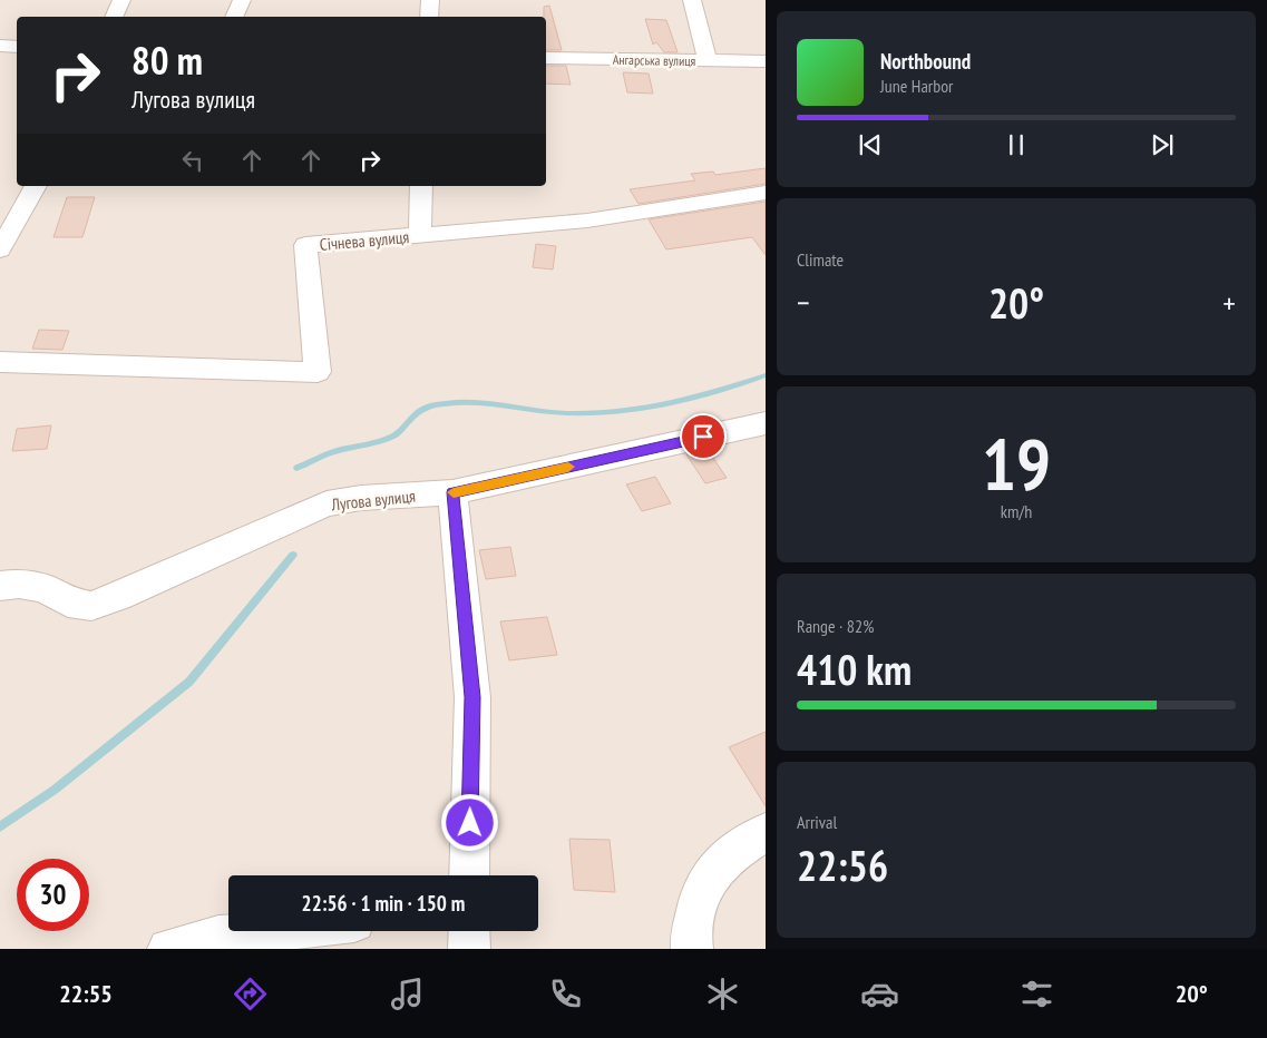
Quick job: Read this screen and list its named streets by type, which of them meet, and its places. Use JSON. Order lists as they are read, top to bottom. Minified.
{"streets":{"street":["Ангарська вулиця","Січнева вулиця","Лугова вулиця"]},"page":{"turn":["80 m","Лугова вулиця"],"song":["Northbound","June Harbor"],"tile":["Climate",["19","km/h"],["Range · 82%","410 km"],["Arrival","22:56"]],"heat":["−","20°","+"],"limit":"30","trip":"22:56 · 1 min · 150 m","tabs":["22:55","20°"]}}
